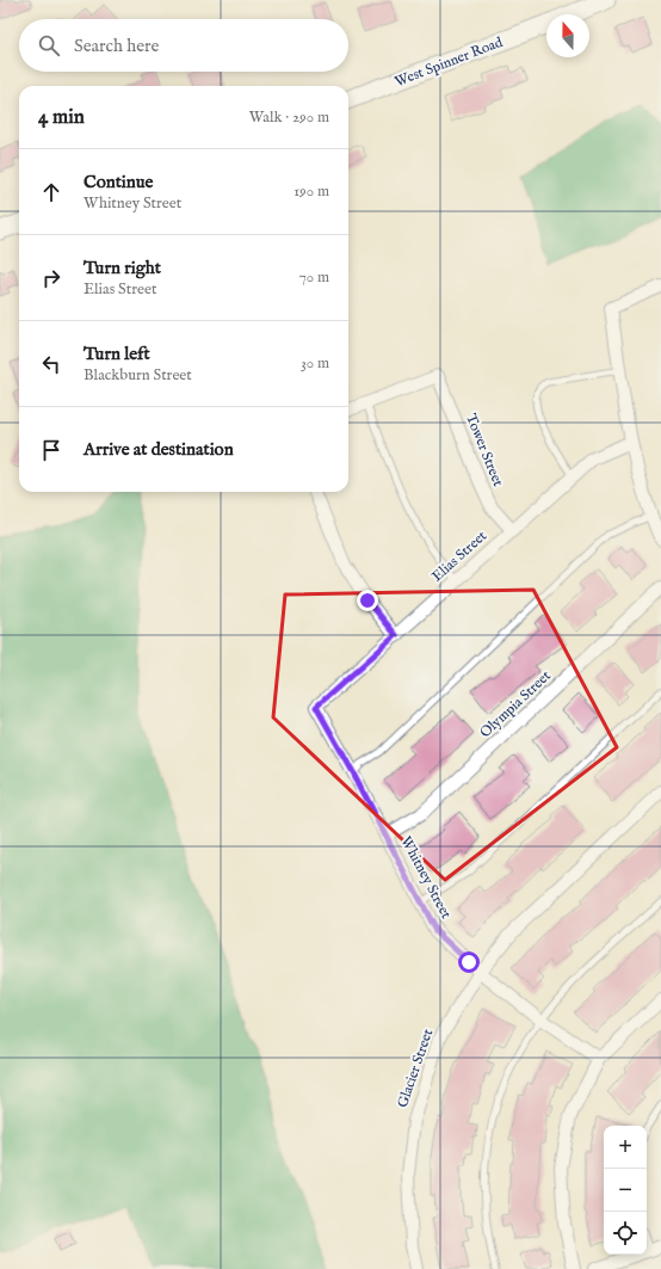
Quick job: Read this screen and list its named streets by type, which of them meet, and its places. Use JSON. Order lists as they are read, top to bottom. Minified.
{"streets":{"street":["West Spinner Road","Tower Street","Elias Street","Olympia Street","Whitney Street","Glacier Street"]},"crossings":[["Tower Street","Elias Street"],["Elias Street","Whitney Street"],["Olympia Street","Whitney Street"],["Whitney Street","Glacier Street"]],"north":"top","page":{"search":"Search here","heading":["4 min","Walk · 290 m"],"list":[["Continue","Whitney Street","190 m"],["Turn right","Elias Street","70 m"],["Turn left","Blackburn Street","30 m"],"Arrive at destination"],"map_buttons":["+","−"]}}
